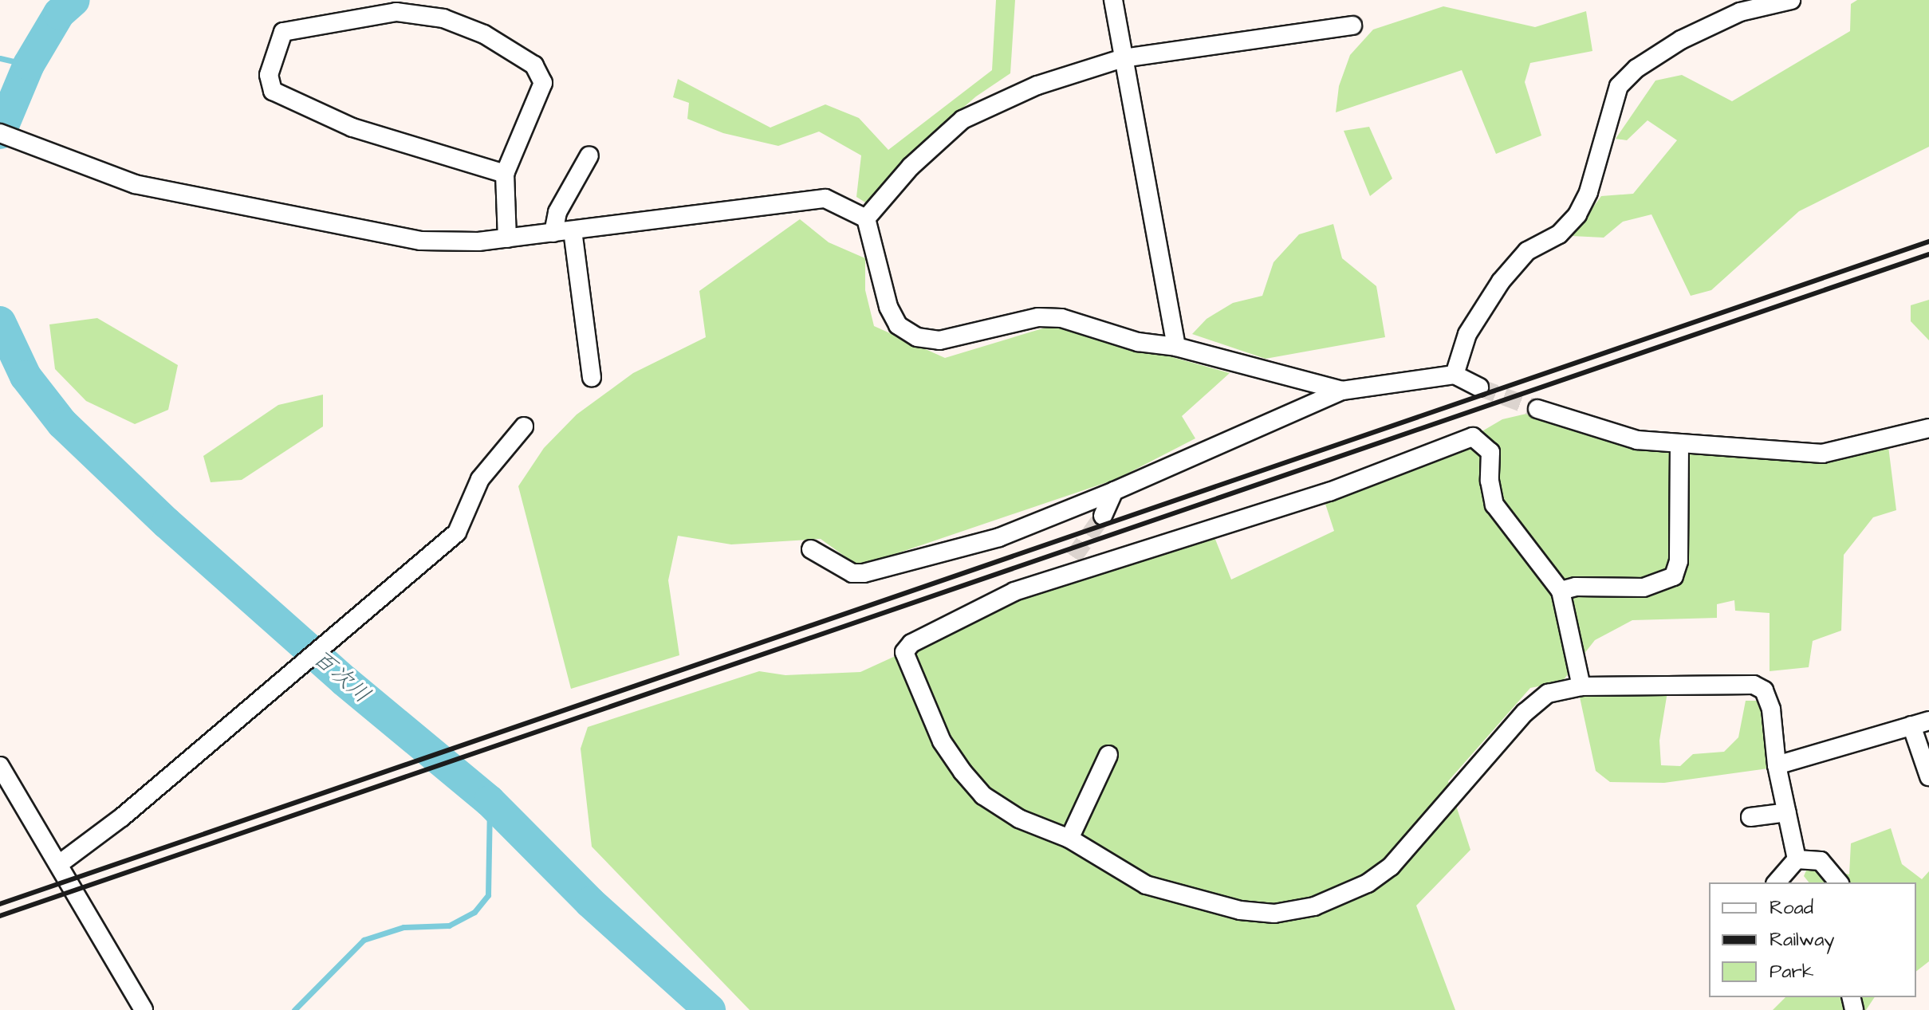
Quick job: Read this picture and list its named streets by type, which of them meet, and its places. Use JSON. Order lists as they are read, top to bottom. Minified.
{"water":["百次川"],"legend":["Road","Railway","Park"]}
